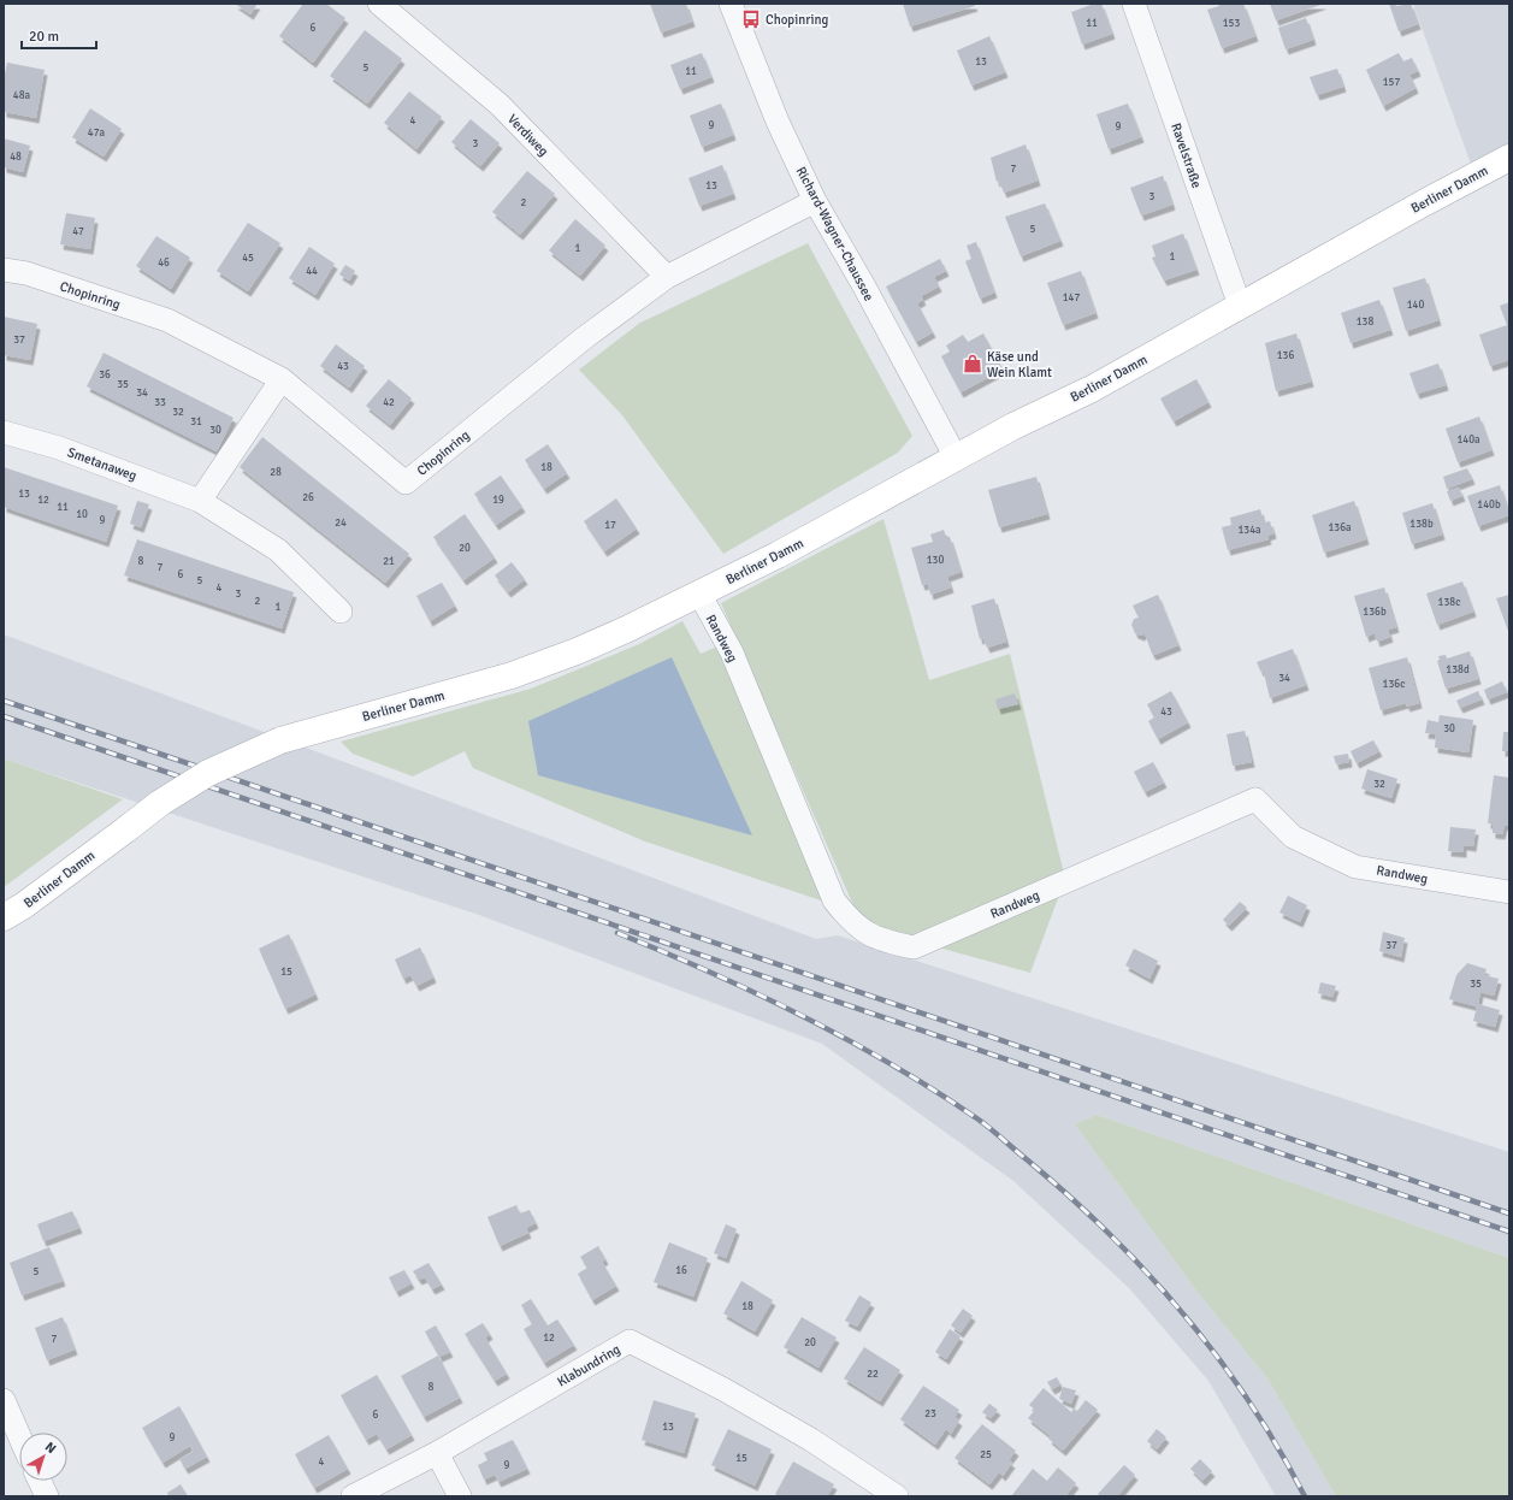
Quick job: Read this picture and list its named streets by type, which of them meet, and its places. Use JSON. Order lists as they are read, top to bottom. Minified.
{"streets":{"main road":["Berliner Damm"],"street":["Verdiweg","Ravelstraße","Richard-Wagner-Chaussee","Chopinring","Smetanaweg","Randweg","Klabundring"]},"crossings":[["Verdiweg","Chopinring"],["Ravelstraße","Berliner Damm"],["Berliner Damm","Richard-Wagner-Chaussee"],["Berliner Damm","Randweg"],["Richard-Wagner-Chaussee","Chopinring"]],"places":{"bus stop":["Chopinring"],"shop":["Käse und Wein Klamt"]},"house_numbers":["11","153","6","13","5","11","157","48a","4","9","9","47a","3","48","7","13","3","2","5","47","1","1","45","46","44","147","140","138","37","136","43","36","35","34","33","42","32","31","30","140a","18","28","13","26","12","19","140b","11","10","9","24","138b","17","136a","134a","20","130","8","21","7","6","5","4","3","2","138c","1","136b","138d","34","136c","43","30","32","37","15","35","16","5","18","12","7","20","22","8","23","6","13","9","25","15","4","9"],"scale_bar":"20 m","north":"top right"}
